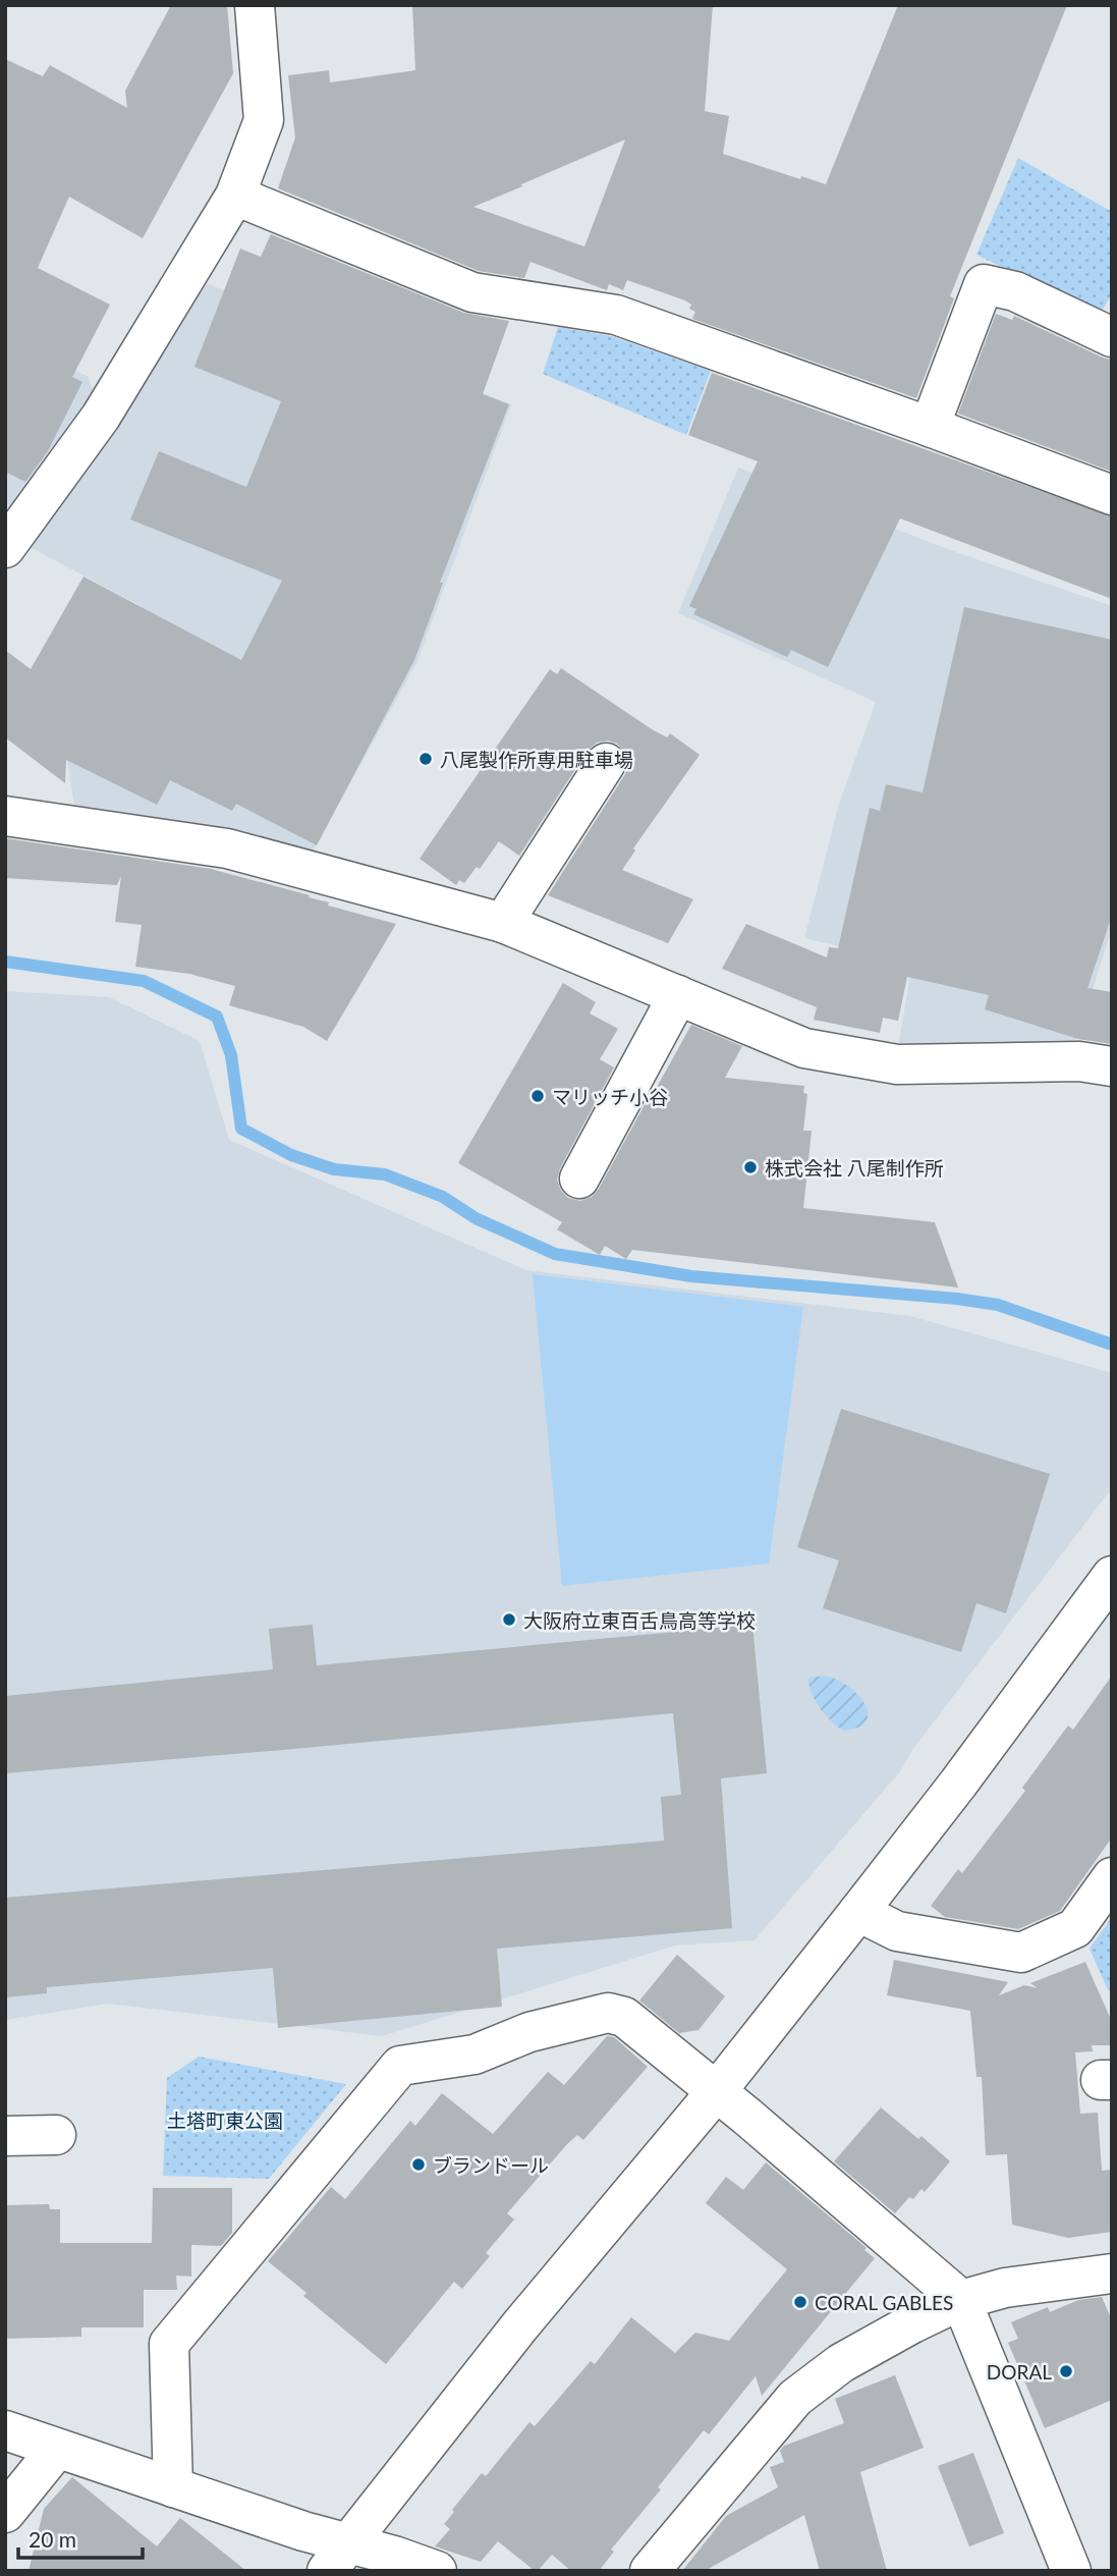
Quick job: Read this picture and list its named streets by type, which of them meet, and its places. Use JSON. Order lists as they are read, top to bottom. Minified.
{"parks":["土塔町東公園"],"places":["八尾製作所専用駐車場","マリッチ小谷","株式会社 八尾制作所","大阪府立東百舌鳥高等学校","ブランドール","CORAL GABLES","DORAL"],"scale_bar":"20 m"}
